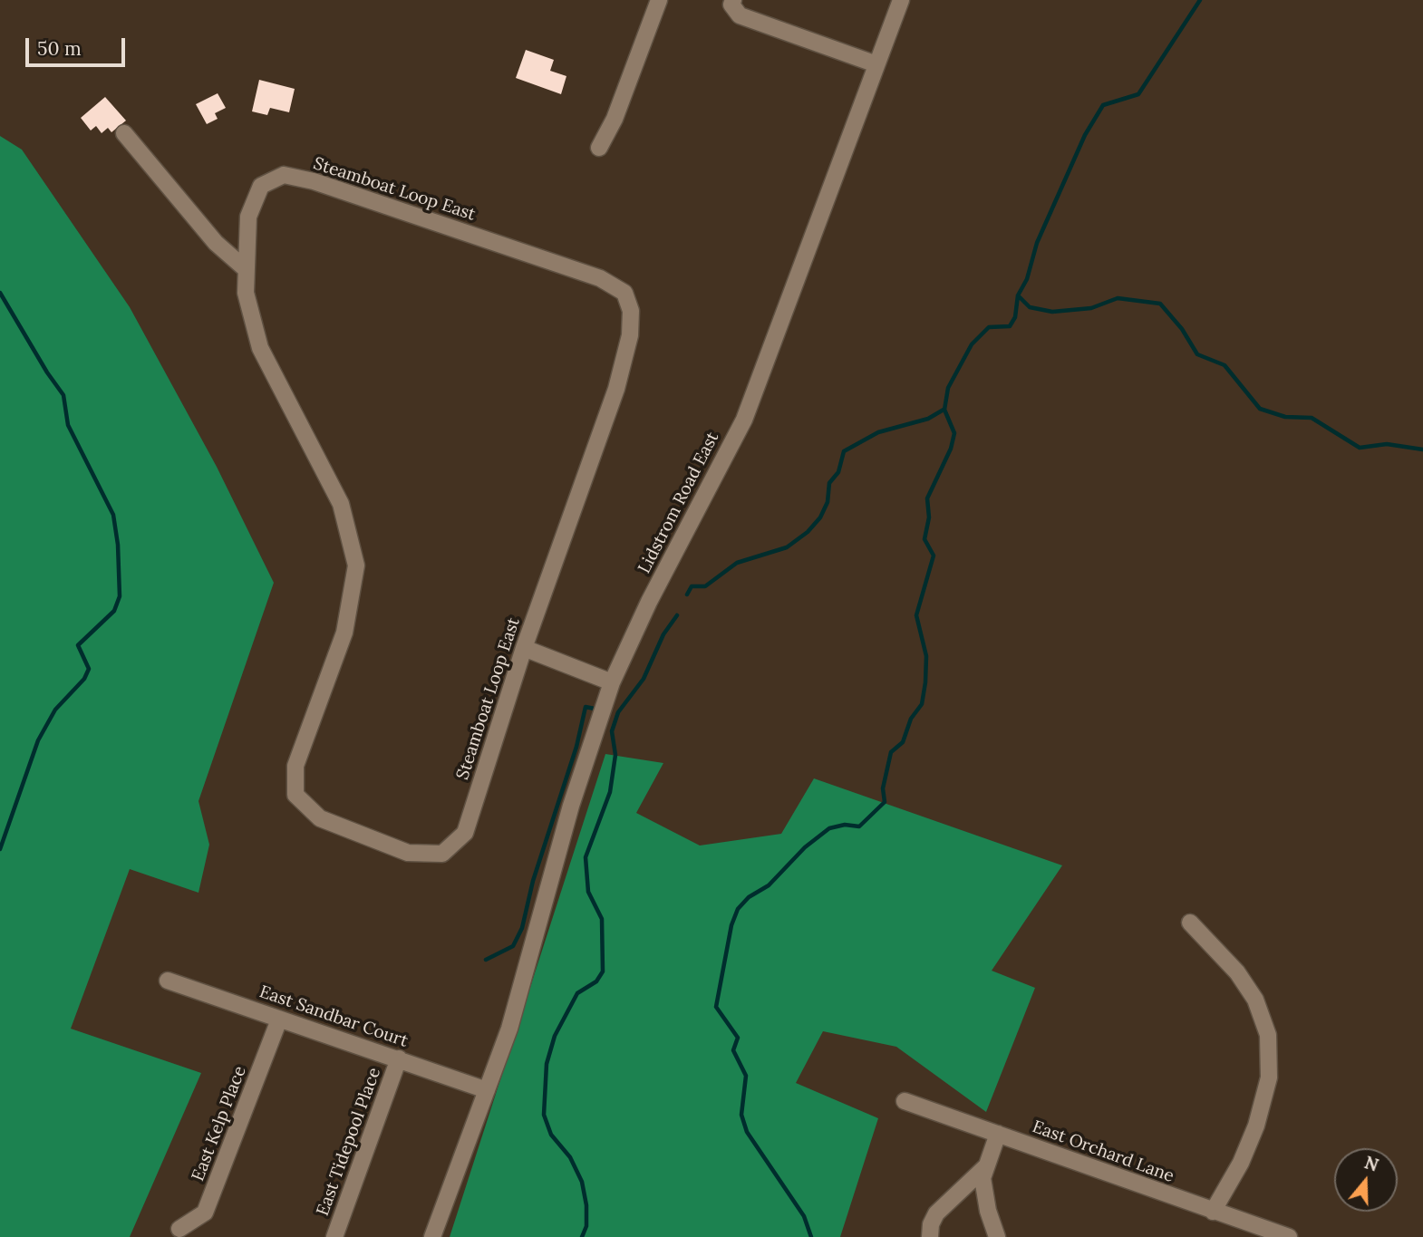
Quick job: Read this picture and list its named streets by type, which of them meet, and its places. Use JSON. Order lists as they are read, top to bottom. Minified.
{"streets":{"street":["Steamboat Loop East","Lidstrom Road East","East Sandbar Court","East Kelp Place","East Tidepool Place","East Orchard Lane"]},"crossings":[["Lidstrom Road East","East Sandbar Court"],["East Sandbar Court","East Kelp Place"],["East Sandbar Court","East Tidepool Place"]],"scale_bar":"50 m","north":"top"}
